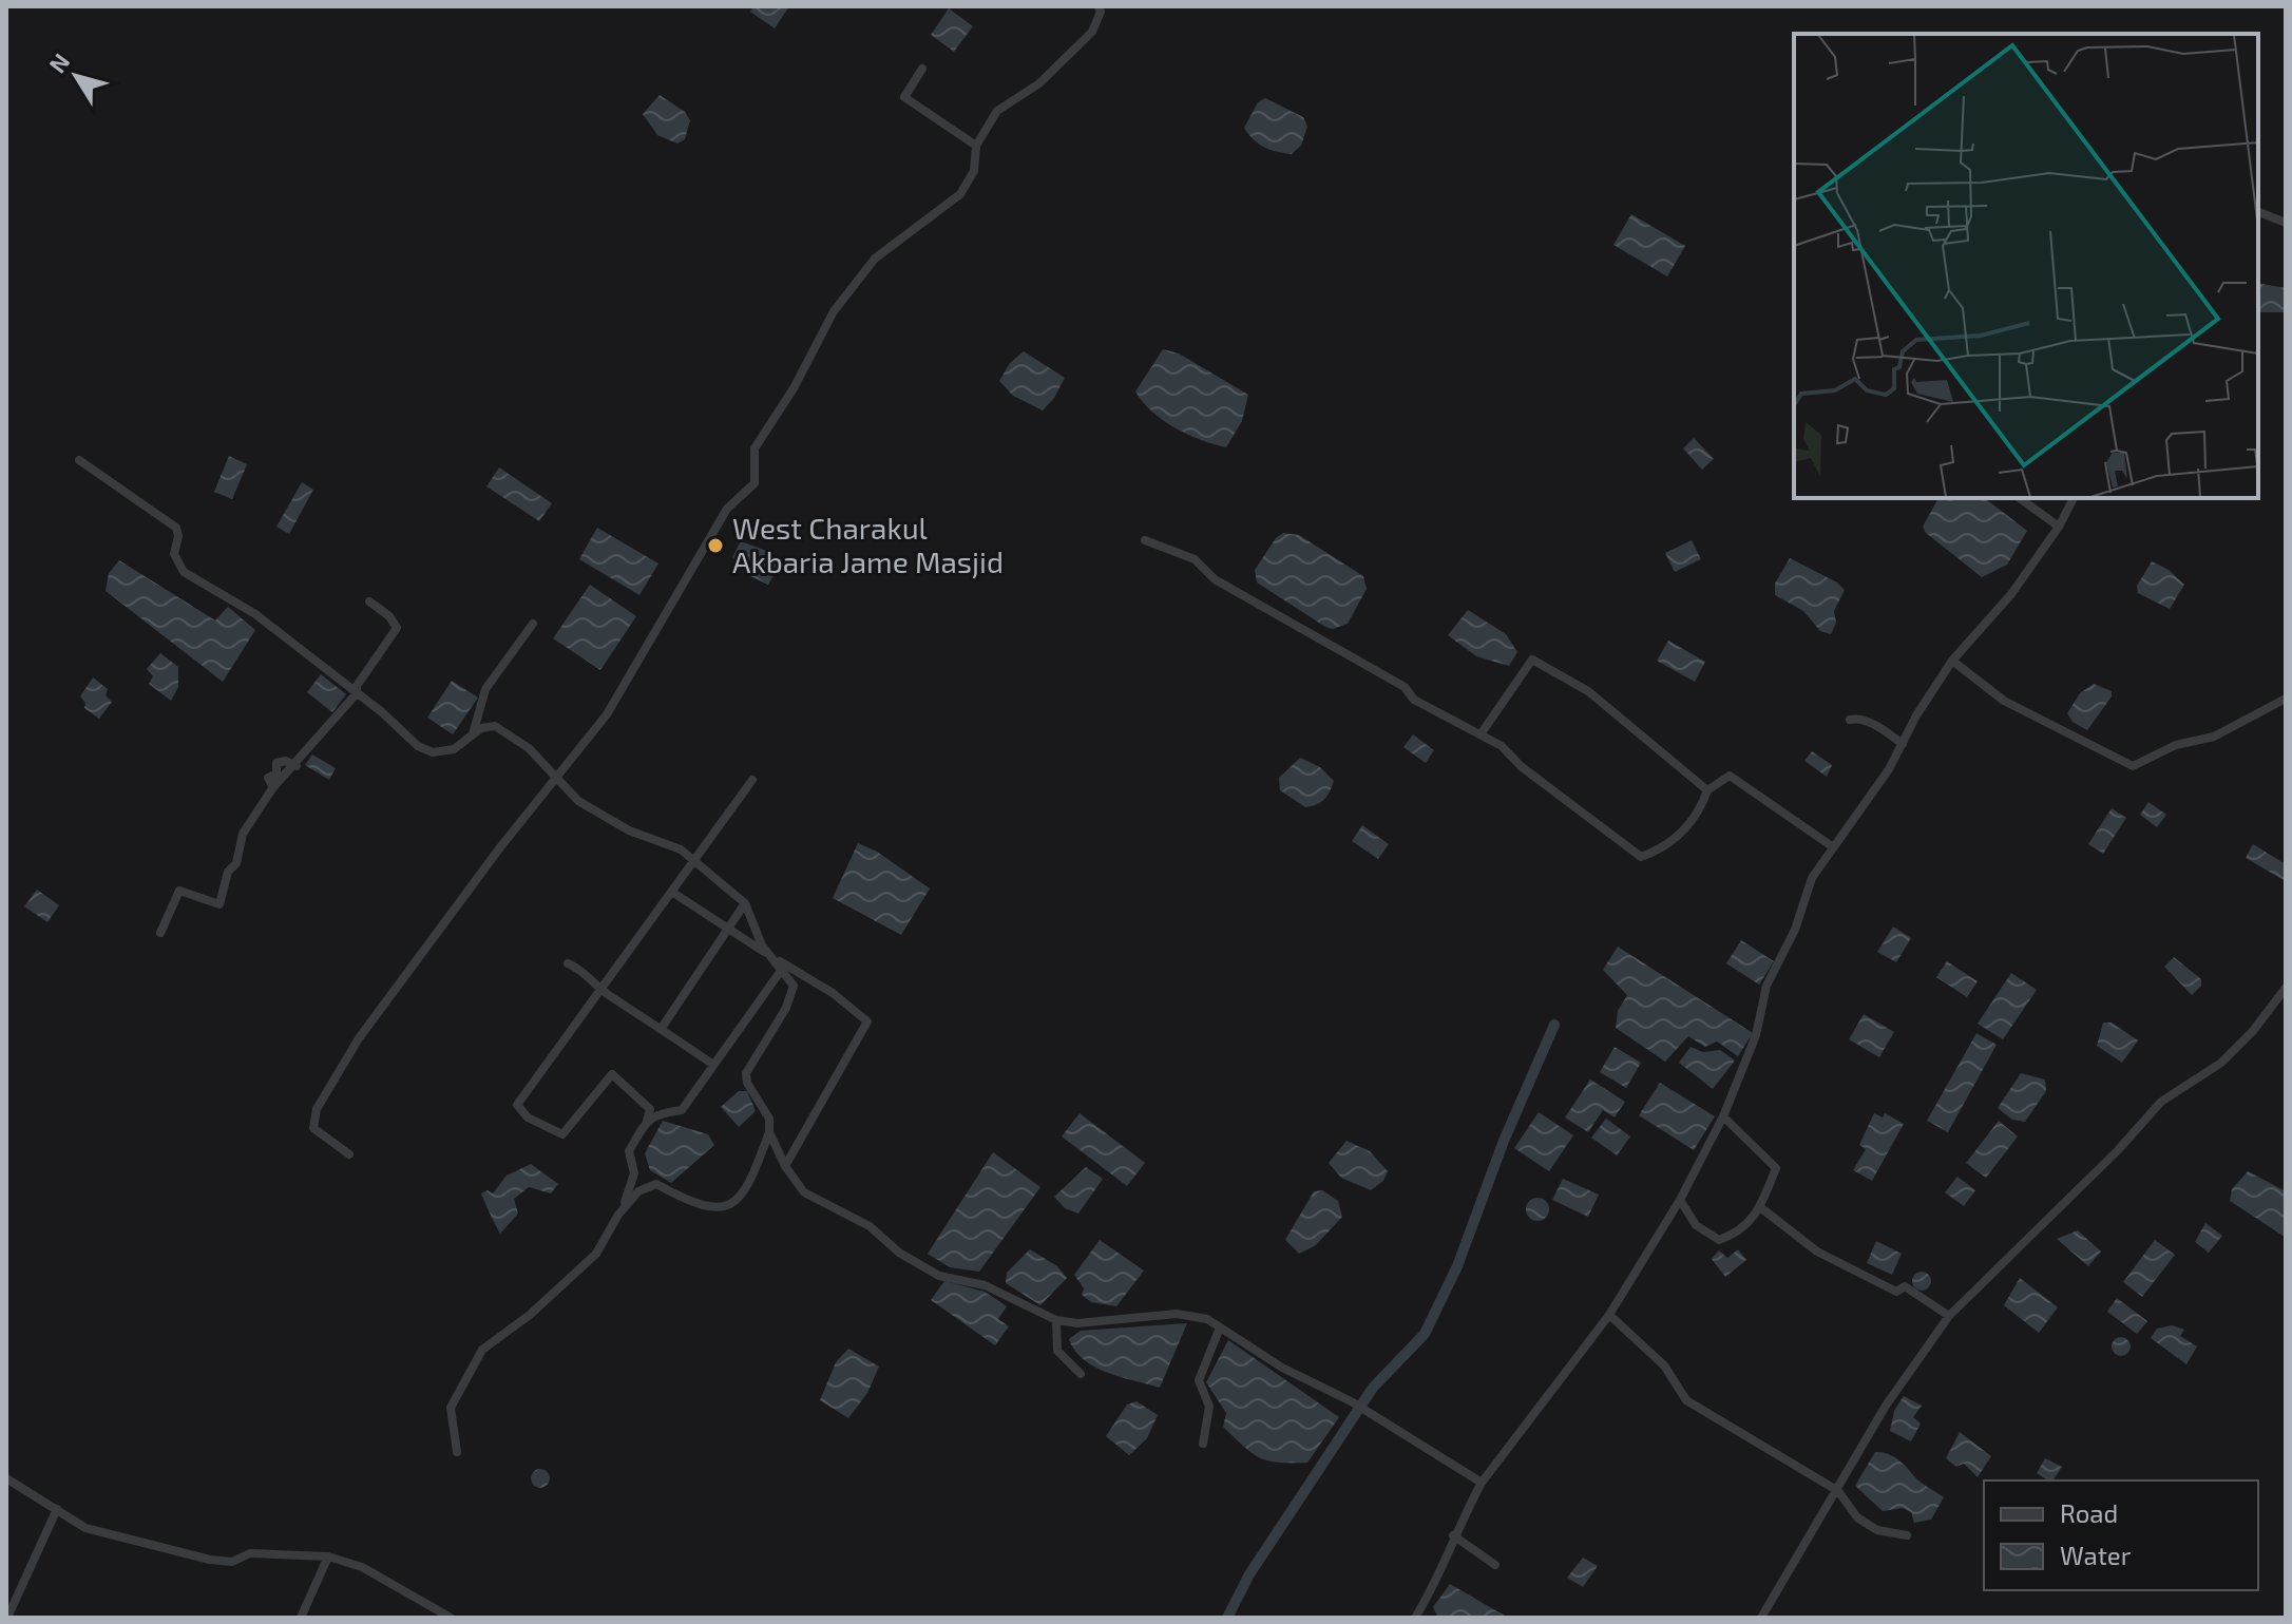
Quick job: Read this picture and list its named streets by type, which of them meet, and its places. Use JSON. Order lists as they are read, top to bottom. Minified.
{"places":["West Charakul Akbaria Jame Masjid"],"legend":["Road","Water"],"north":"top left"}
